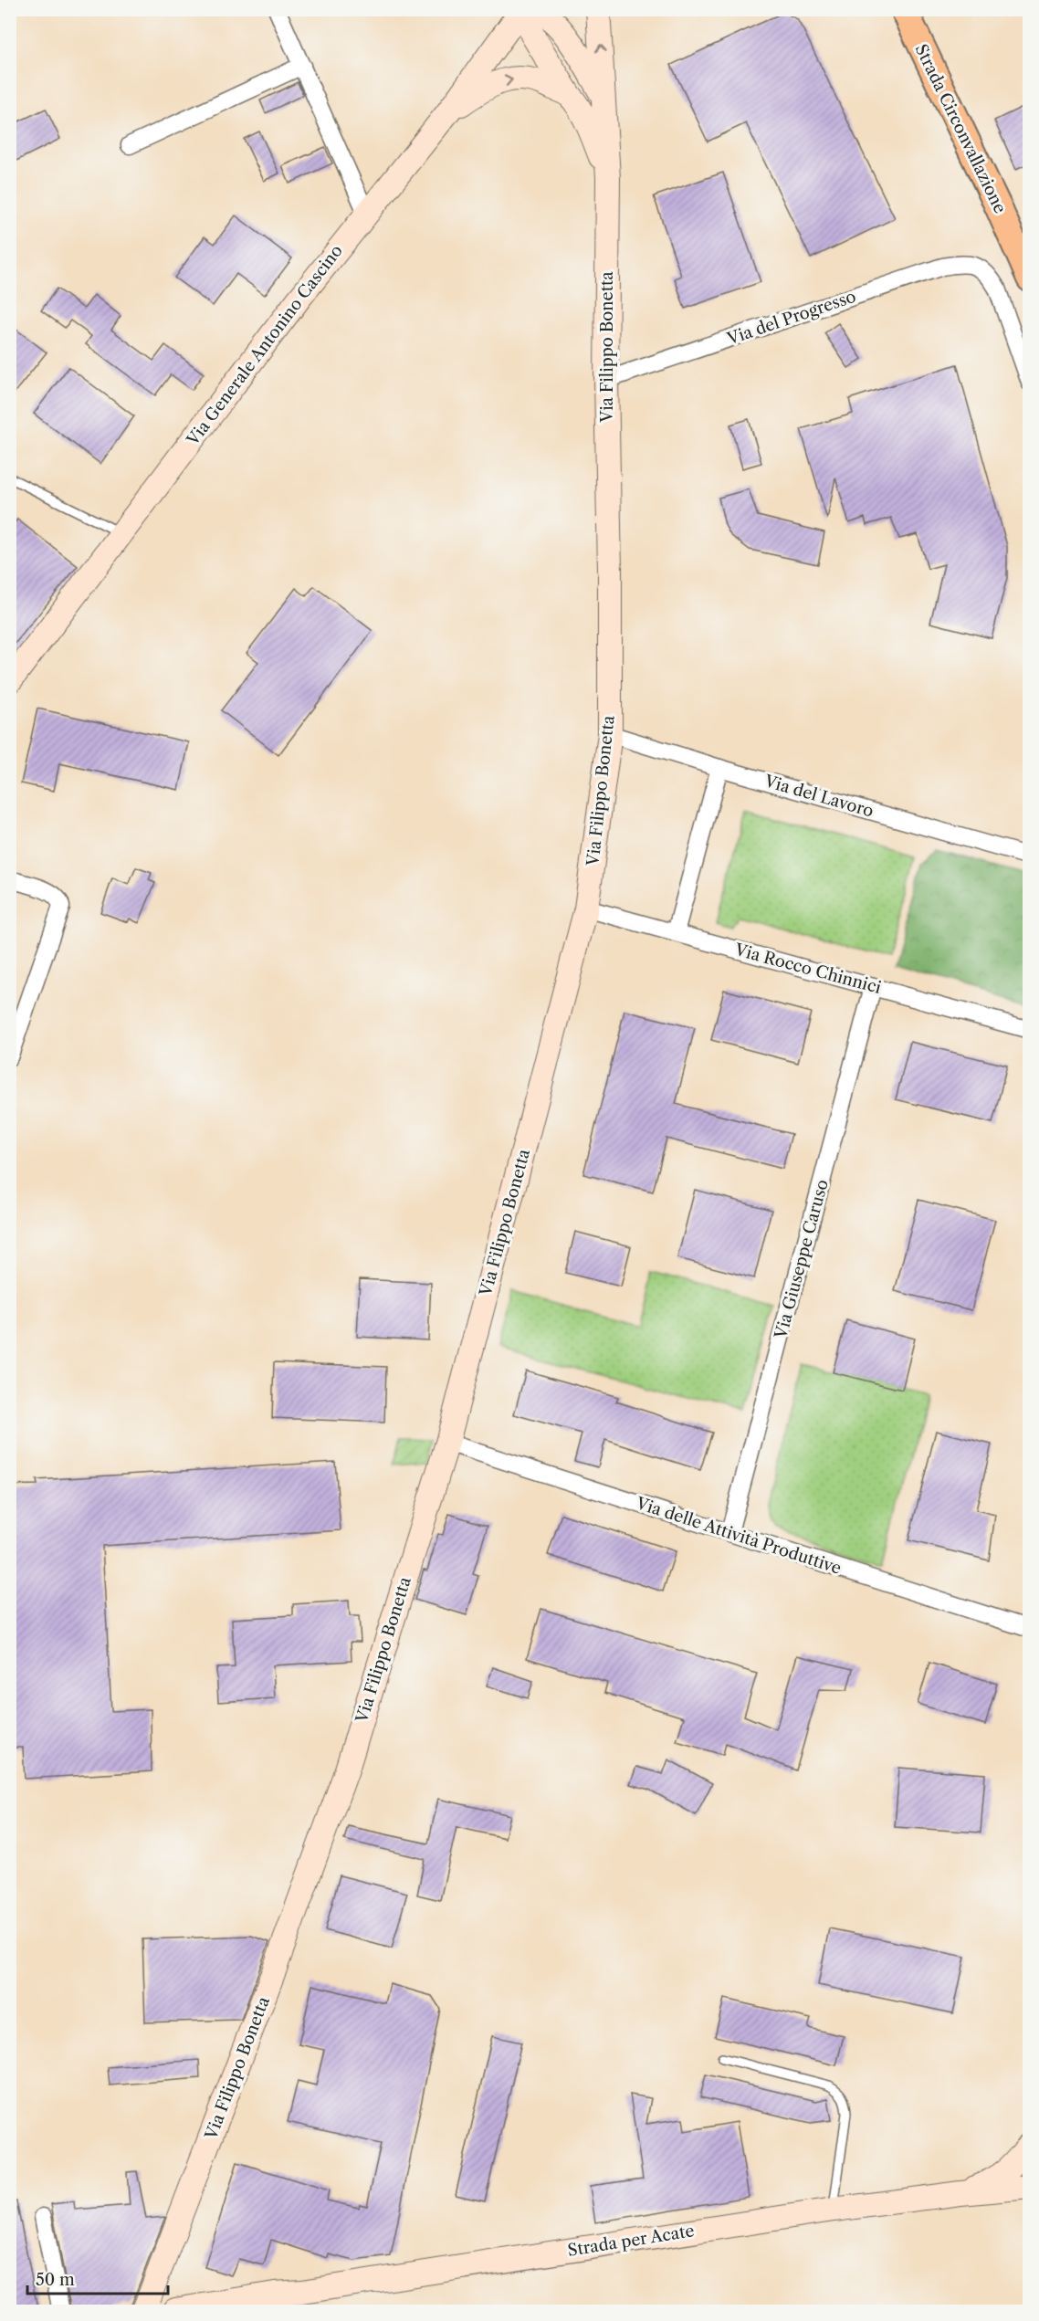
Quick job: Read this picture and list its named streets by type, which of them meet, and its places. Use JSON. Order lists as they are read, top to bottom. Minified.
{"streets":{"main road":["Strada Circonvallazione"],"street":["Via del Progresso","Via Generale Antonino Cascino","Via Filippo Bonetta","Via del Lavoro","Via Rocco Chinnici","Via Giuseppe Caruso","Via delle Attività Produttive","Strada per Acate"]},"crossings":[["Via del Progresso","Via Filippo Bonetta"],["Via Filippo Bonetta","Via del Lavoro"],["Via Filippo Bonetta","Via Rocco Chinnici"],["Via Filippo Bonetta","Via delle Attività Produttive"],["Via Rocco Chinnici","Via Giuseppe Caruso"],["Via Giuseppe Caruso","Via delle Attività Produttive"]],"scale_bar":"50 m"}
